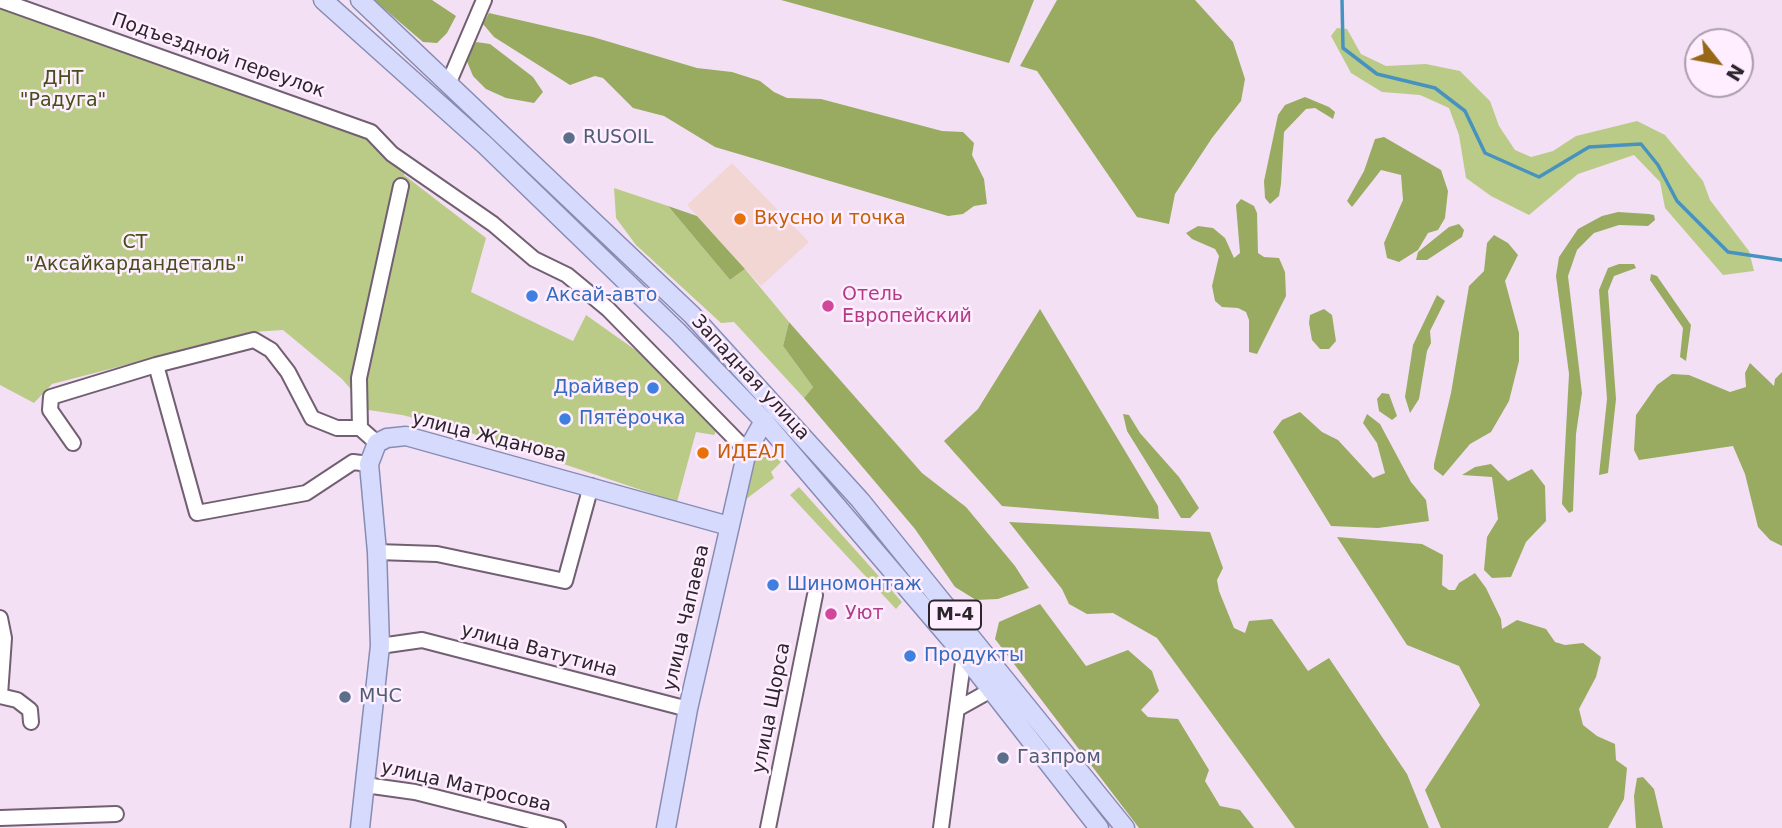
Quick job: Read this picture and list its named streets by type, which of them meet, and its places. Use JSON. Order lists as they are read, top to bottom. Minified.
{"streets":{"main road":["Западная улица","улица Жданова","М-4","улица Чапаева"],"street":["Подъездной переулок","улица Ватутина","улица Щорса","улица Матросова"]},"crossings":[["Подъездной переулок","улица Чапаева"],["Западная улица","улица Чапаева"],["улица Жданова","улица Чапаева"],["улица Чапаева","улица Ватутина"]],"parks":["ДНТ \"Радуга\"","СТ \"Аксайкардандеталь\""],"places":["RUSOIL","Вкусно и точка","Аксай-авто","Отель Европейский","Драйвер","Пятёрочка","ИДЕАЛ","Шиномонтаж","Уют","Продукты","МЧС","Газпром"],"north":"bottom right"}
